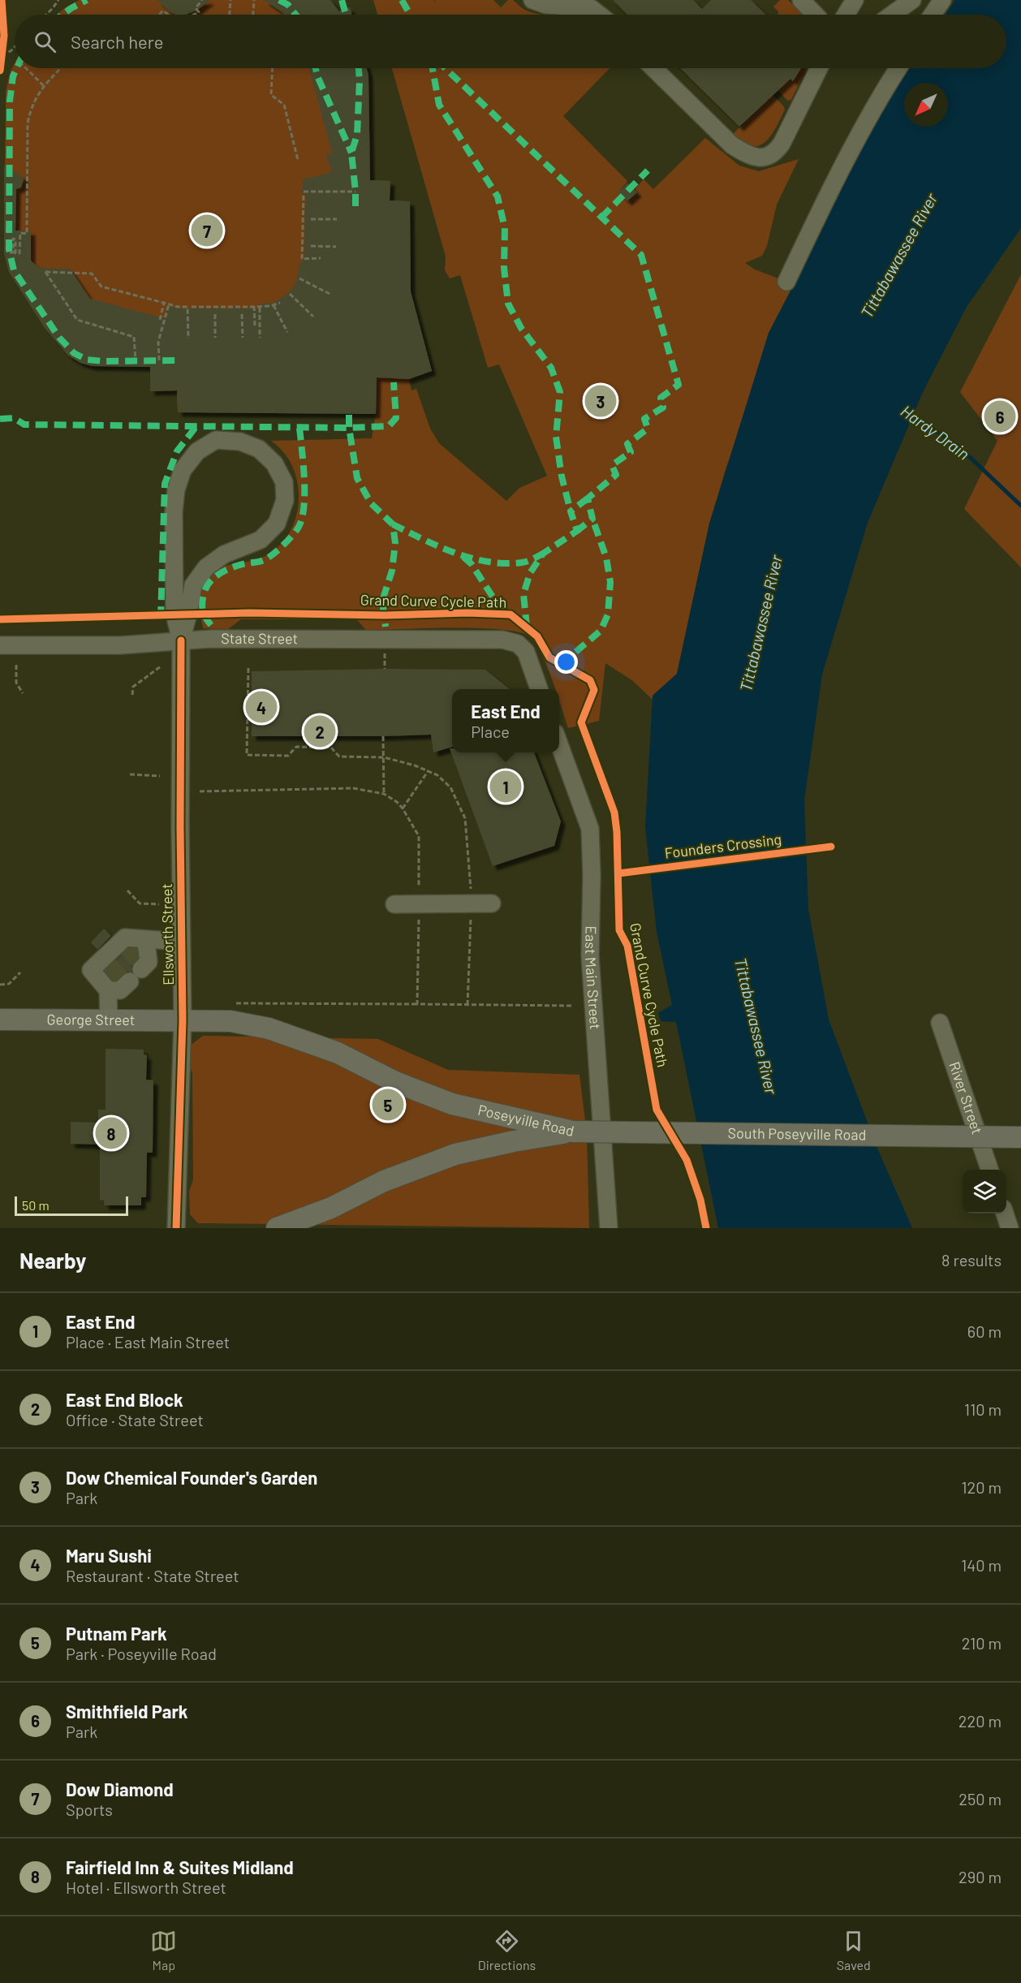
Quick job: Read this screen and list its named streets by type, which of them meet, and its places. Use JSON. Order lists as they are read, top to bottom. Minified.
{"streets":{"main road":["George Street","Poseyville Road","South Poseyville Road"],"street":["State Street","Ellsworth Street","East Main Street","River Street"],"cycle path":["Grand Curve Cycle Path","Founders Crossing"]},"crossings":[["State Street","Ellsworth Street"],["Ellsworth Street","George Street"],["Ellsworth Street","Poseyville Road"],["George Street","Poseyville Road"],["Poseyville Road","South Poseyville Road"]],"water":["Tittabawassee River","Hardy Drain"],"scale_bar":"50 m","north":"bottom left","page":{"search":"Search here","pins":["7","3","6","4","2","1","5","8"],"popup":["East End","Place"],"scale":"50 m","heading":["Nearby","8 results"],"list":[{"mark":"1","name":"East End","note":"Place · East Main Street","value":"60 m"},{"mark":"2","name":"East End Block","note":"Office · State Street","value":"110 m"},{"mark":"3","name":"Dow Chemical Founder's Garden","note":"Park","value":"120 m"},{"mark":"4","name":"Maru Sushi","note":"Restaurant · State Street","value":"140 m"},{"mark":"5","name":"Putnam Park","note":"Park · Poseyville Road","value":"210 m"},{"mark":"6","name":"Smithfield Park","note":"Park","value":"220 m"},{"mark":"7","name":"Dow Diamond","note":"Sports","value":"250 m"},{"mark":"8","name":"Fairfield Inn & Suites Midland","note":"Hotel · Ellsworth Street","value":"290 m"}],"nav":["Map","Directions","Saved"]}}
